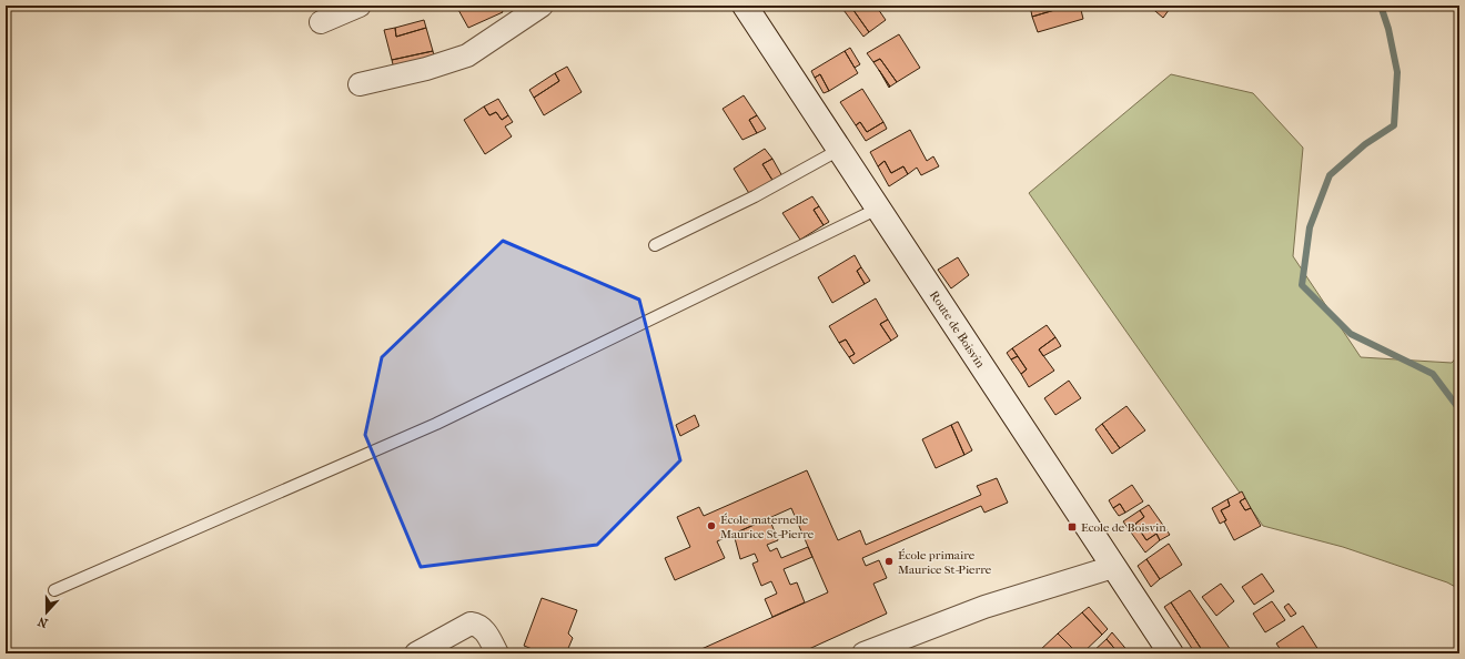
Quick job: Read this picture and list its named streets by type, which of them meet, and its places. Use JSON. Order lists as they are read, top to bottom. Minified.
{"streets":{"main road":["Route de Boisvin"]},"places":{"other":["École maternelle Maurice St-Pierre","École primaire Maurice St-Pierre"],"transit":["Ecole de Boisvin"]},"north":"bottom"}
